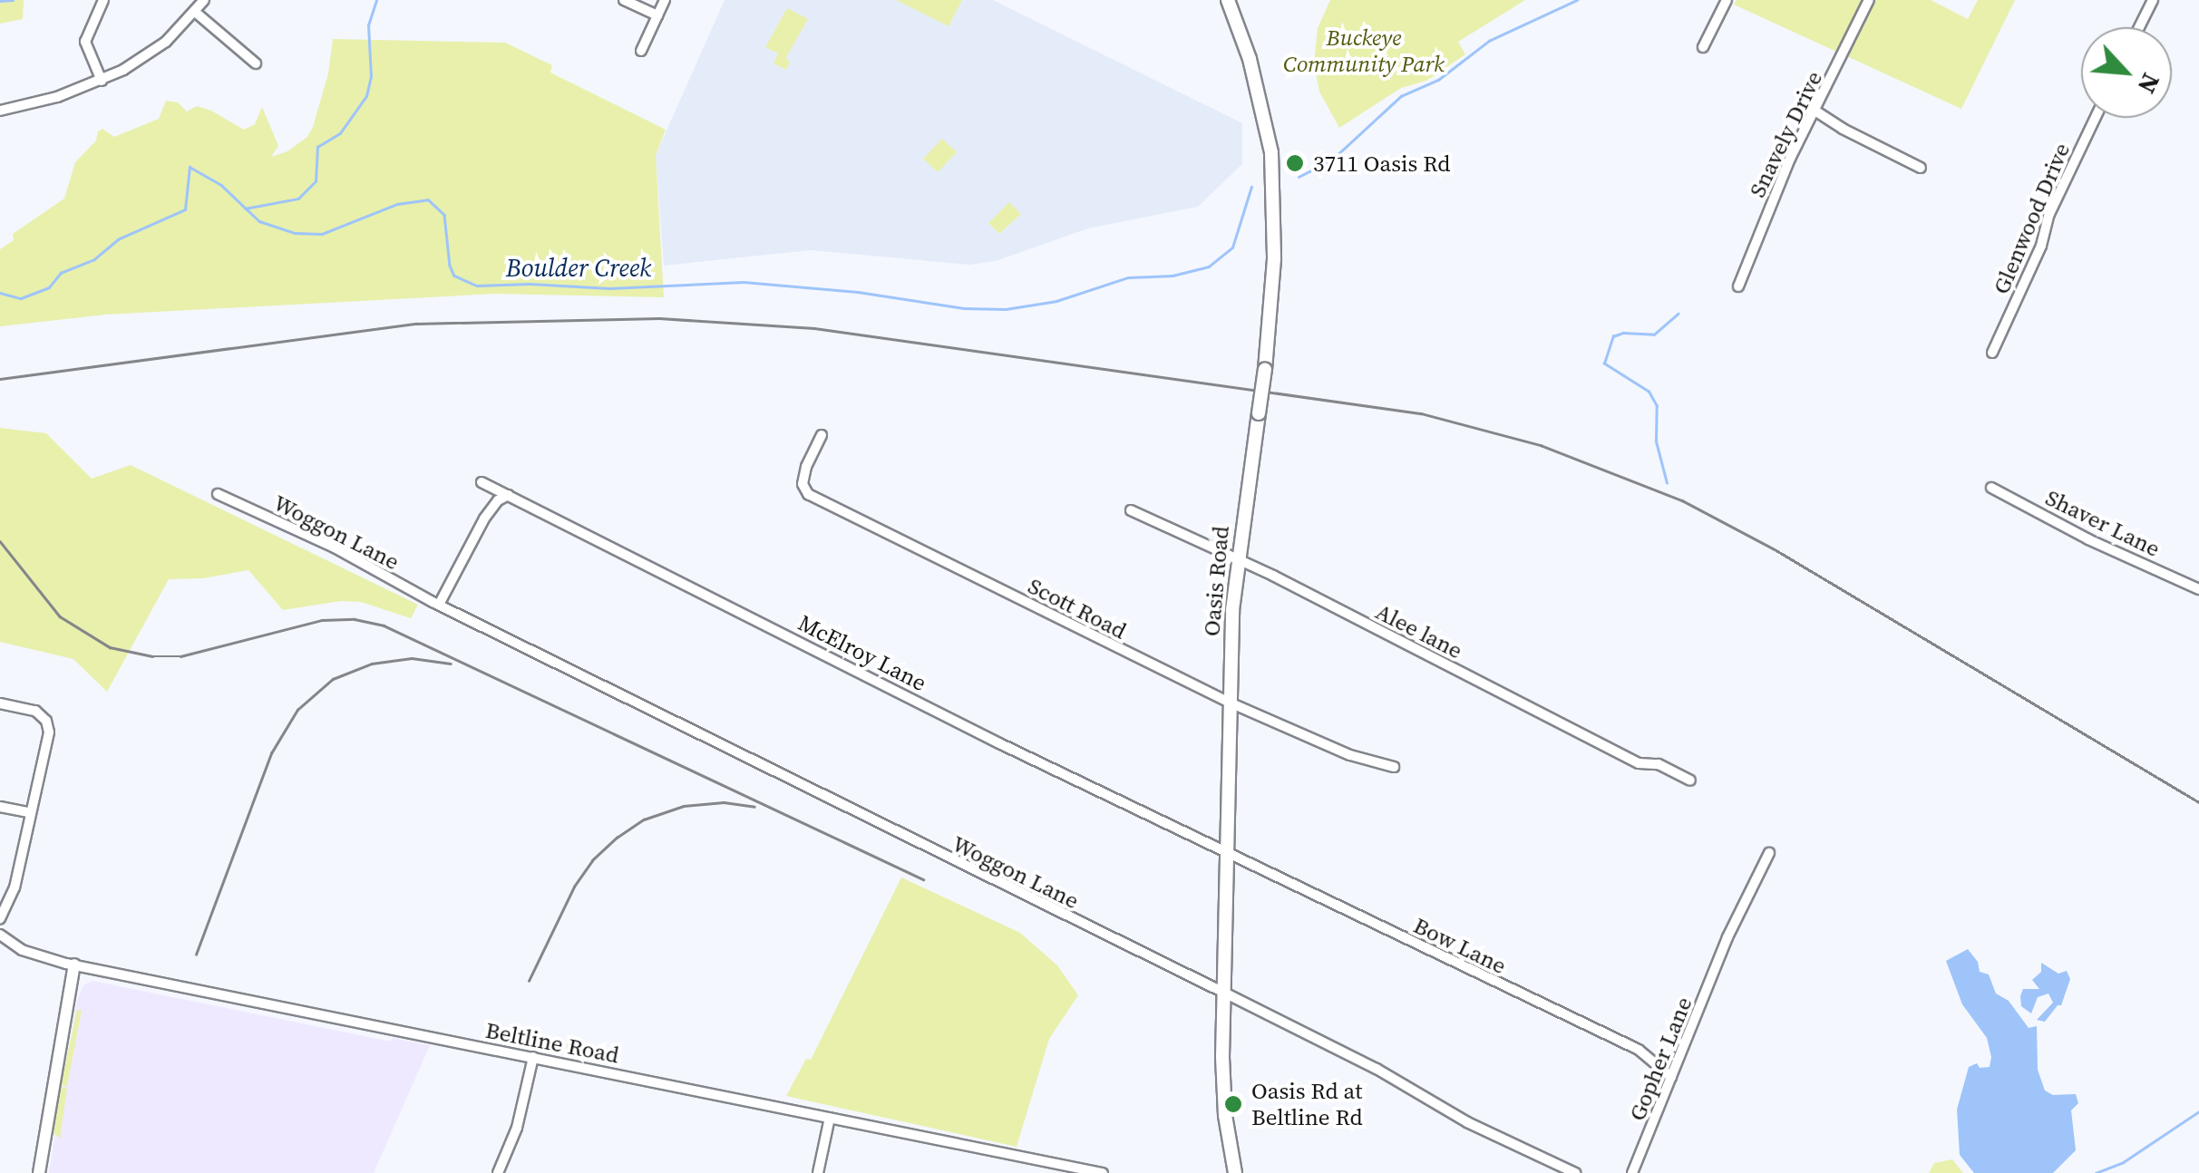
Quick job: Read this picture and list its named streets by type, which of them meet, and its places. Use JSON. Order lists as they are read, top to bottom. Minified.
{"streets":{"main road":["Oasis Road"],"street":["Snavely Drive","Glenwood Drive","Shaver Lane","Woggon Lane","Scott Road","Alee lane","McElroy Lane","Bow Lane","Beltline Road","Gopher Lane"]},"crossings":[["Woggon Lane","Oasis Road"],["Oasis Road","Scott Road"],["Oasis Road","Alee lane"],["Oasis Road","McElroy Lane"],["Oasis Road","Bow Lane"],["McElroy Lane","Bow Lane"],["Bow Lane","Gopher Lane"]],"water":["Boulder Creek"],"parks":["Buckeye Community Park"],"places":["3711 Oasis Rd","Oasis Rd at Beltline Rd"],"north":"bottom right"}
